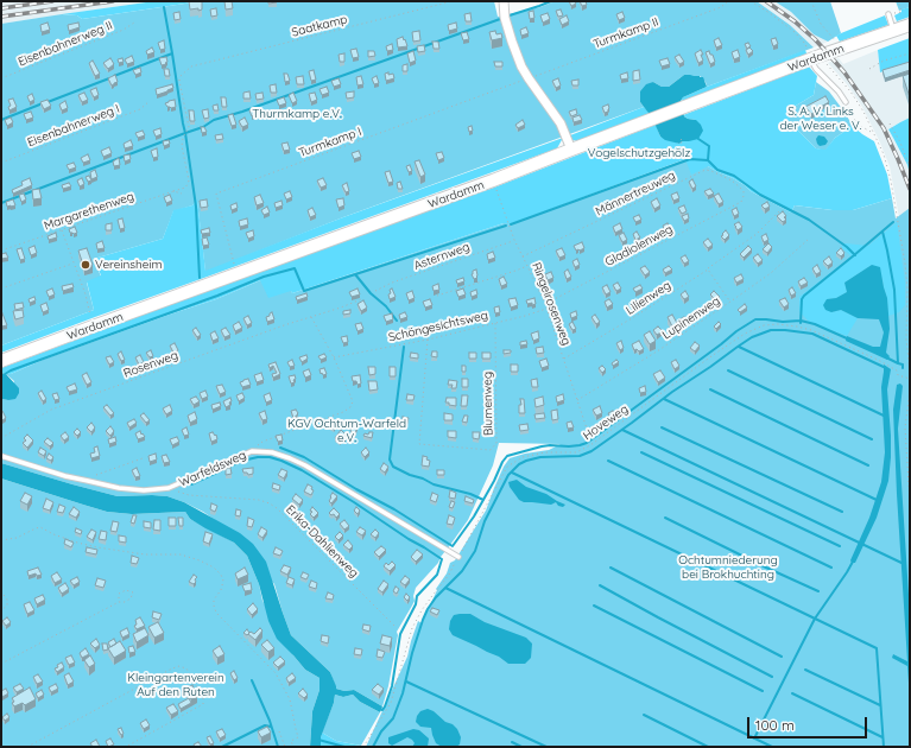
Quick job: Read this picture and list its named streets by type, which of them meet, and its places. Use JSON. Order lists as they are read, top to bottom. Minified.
{"streets":{"street":["Wardamm"],"lane":["Warfeldsweg"],"path":["Saatkamp","Turmkamp II","Eisenbahnerweg II","Eisenbahnerweg I","Turmkamp I","Männertreuweg","Margarethenweg","Gladiolenweg","Asternweg","Lilienweg","Ringelrosenweg","Lupinenweg","Schöngesichtsweg","Rosenweg","Blumenweg","Hoveweg","Erika-Dahlienweg"]},"crossings":[["Saatkamp","Margarethenweg"],["Turmkamp II","Turmkamp I"],["Wardamm","Turmkamp I"],["Wardamm","Ringelrosenweg"],["Männertreuweg","Gladiolenweg"],["Männertreuweg","Ringelrosenweg"],["Gladiolenweg","Ringelrosenweg"],["Asternweg","Ringelrosenweg"],["Lilienweg","Ringelrosenweg"],["Ringelrosenweg","Lupinenweg"],["Ringelrosenweg","Schöngesichtsweg"],["Schöngesichtsweg","Blumenweg"],["Hoveweg","Warfeldsweg"],["Warfeldsweg","Erika-Dahlienweg"]],"parks":["S. A. V. Links der Weser e. V.","Thurmkamp e.V.","Vogelschutzgehölz","KGV Ochtum-Warfeld e.V.","Ochtumniederung bei Brokhuchting","Kleingartenverein Auf den Ruten"],"places":["Vereinsheim"],"scale_bar":"100 m"}
